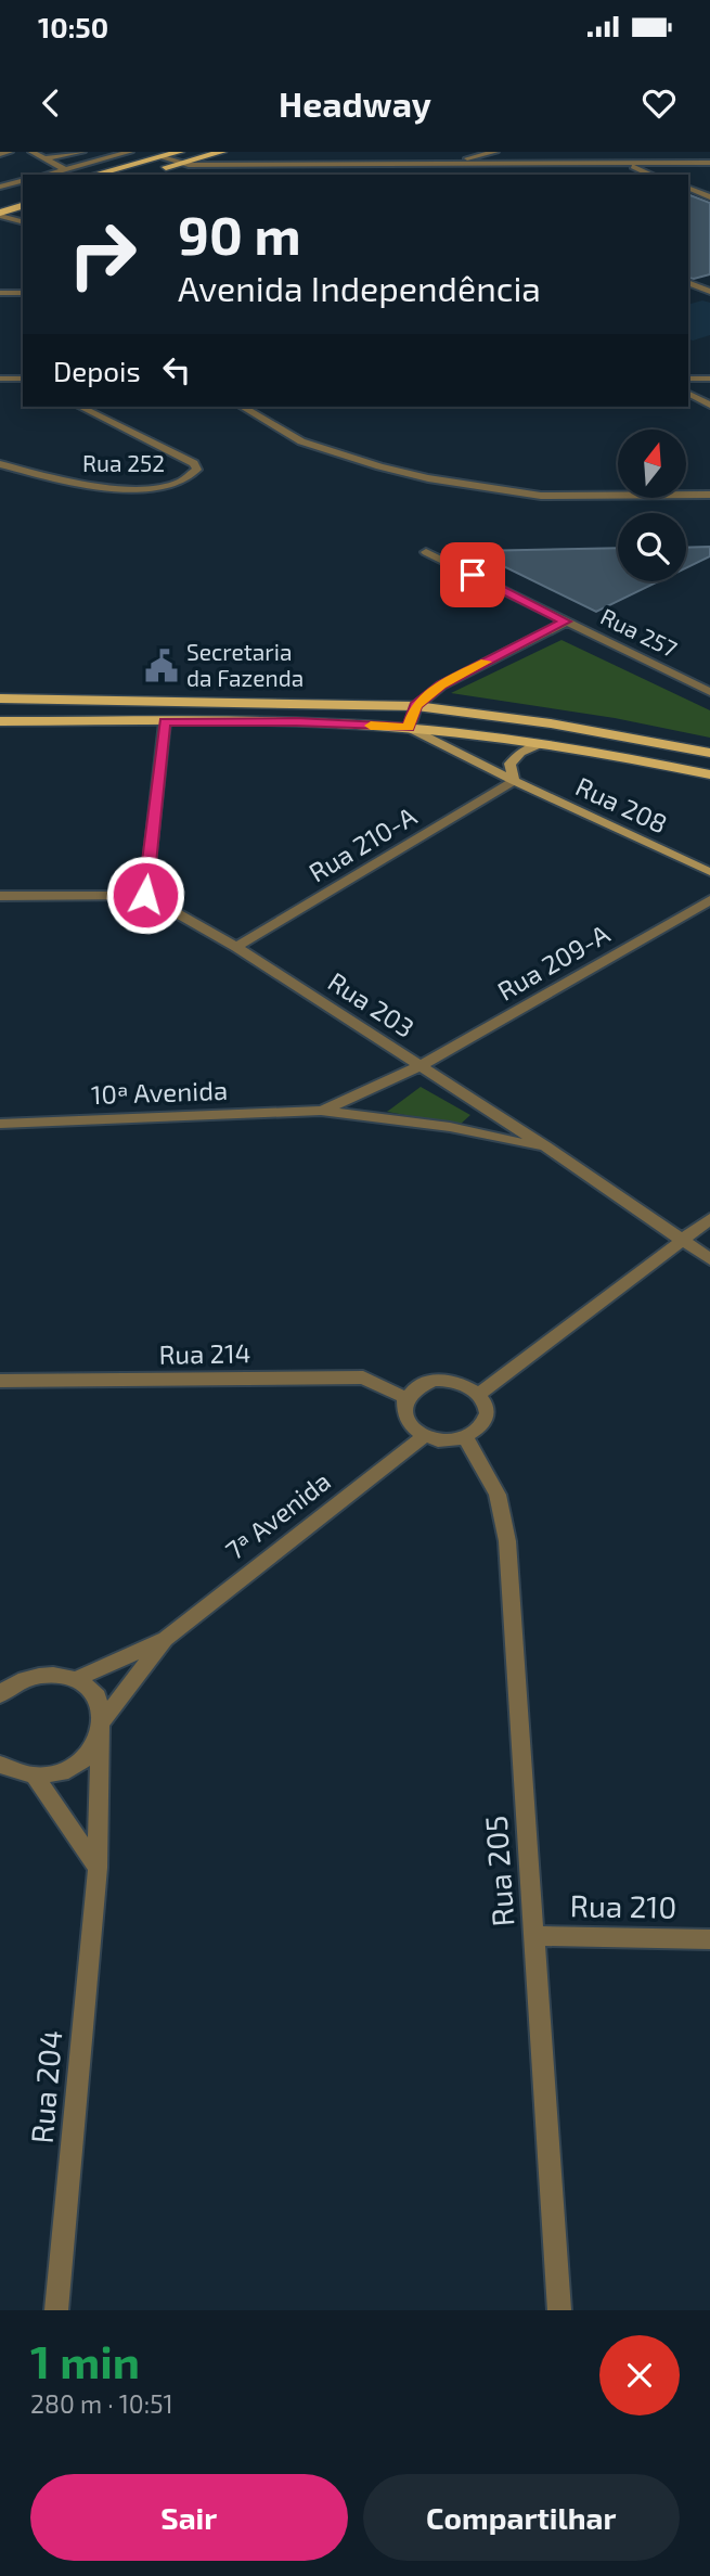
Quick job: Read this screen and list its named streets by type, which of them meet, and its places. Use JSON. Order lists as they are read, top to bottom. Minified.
{"streets":{"street":["Rua 252","Rua 257","Rua 208","Rua 210-A","Rua 209-A","Rua 203","10ª Avenida","Rua 214","7ª Avenida","Rua 205","Rua 210","Rua 204"]},"crossings":[["Rua 208","Rua 210-A"],["Rua 210-A","Rua 203"],["Rua 209-A","Rua 203"],["Rua 209-A","10ª Avenida"],["Rua 203","10ª Avenida"],["Rua 214","7ª Avenida"],["Rua 214","Rua 205"],["7ª Avenida","Rua 205"],["7ª Avenida","Rua 204"],["Rua 205","Rua 210"]],"places":{"public building":["Secretaria da Fazenda"]},"north":"top","page":{"status":"10:50","header":"Headway","turn":["90 m","Avenida Independência"],"then":"Depois","heading":["1 min","280 m · 10:51"],"buttons":["Sair","Compartilhar"]}}
